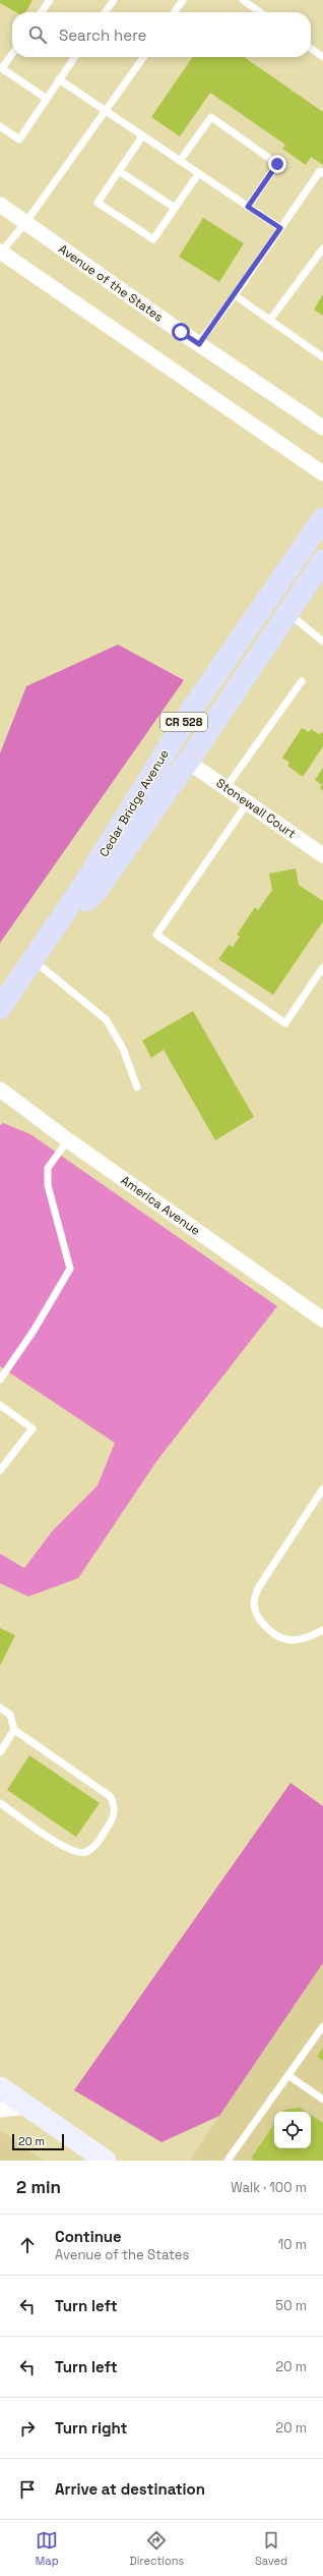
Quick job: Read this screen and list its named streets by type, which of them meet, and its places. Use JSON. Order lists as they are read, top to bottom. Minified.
{"streets":{"main road":["CR 528","Cedar Bridge Avenue"],"street":["Avenue of the States","Stonewall Court","America Avenue"]},"scale_bar":"20 m","page":{"search":"Search here","scale":"20 m","heading":["2 min","Walk · 100 m"],"list":[["Continue","Avenue of the States","10 m"],["Turn left","50 m"],["Turn left","20 m"],["Turn right","20 m"],"Arrive at destination"],"nav":["Map","Directions","Saved"]}}
